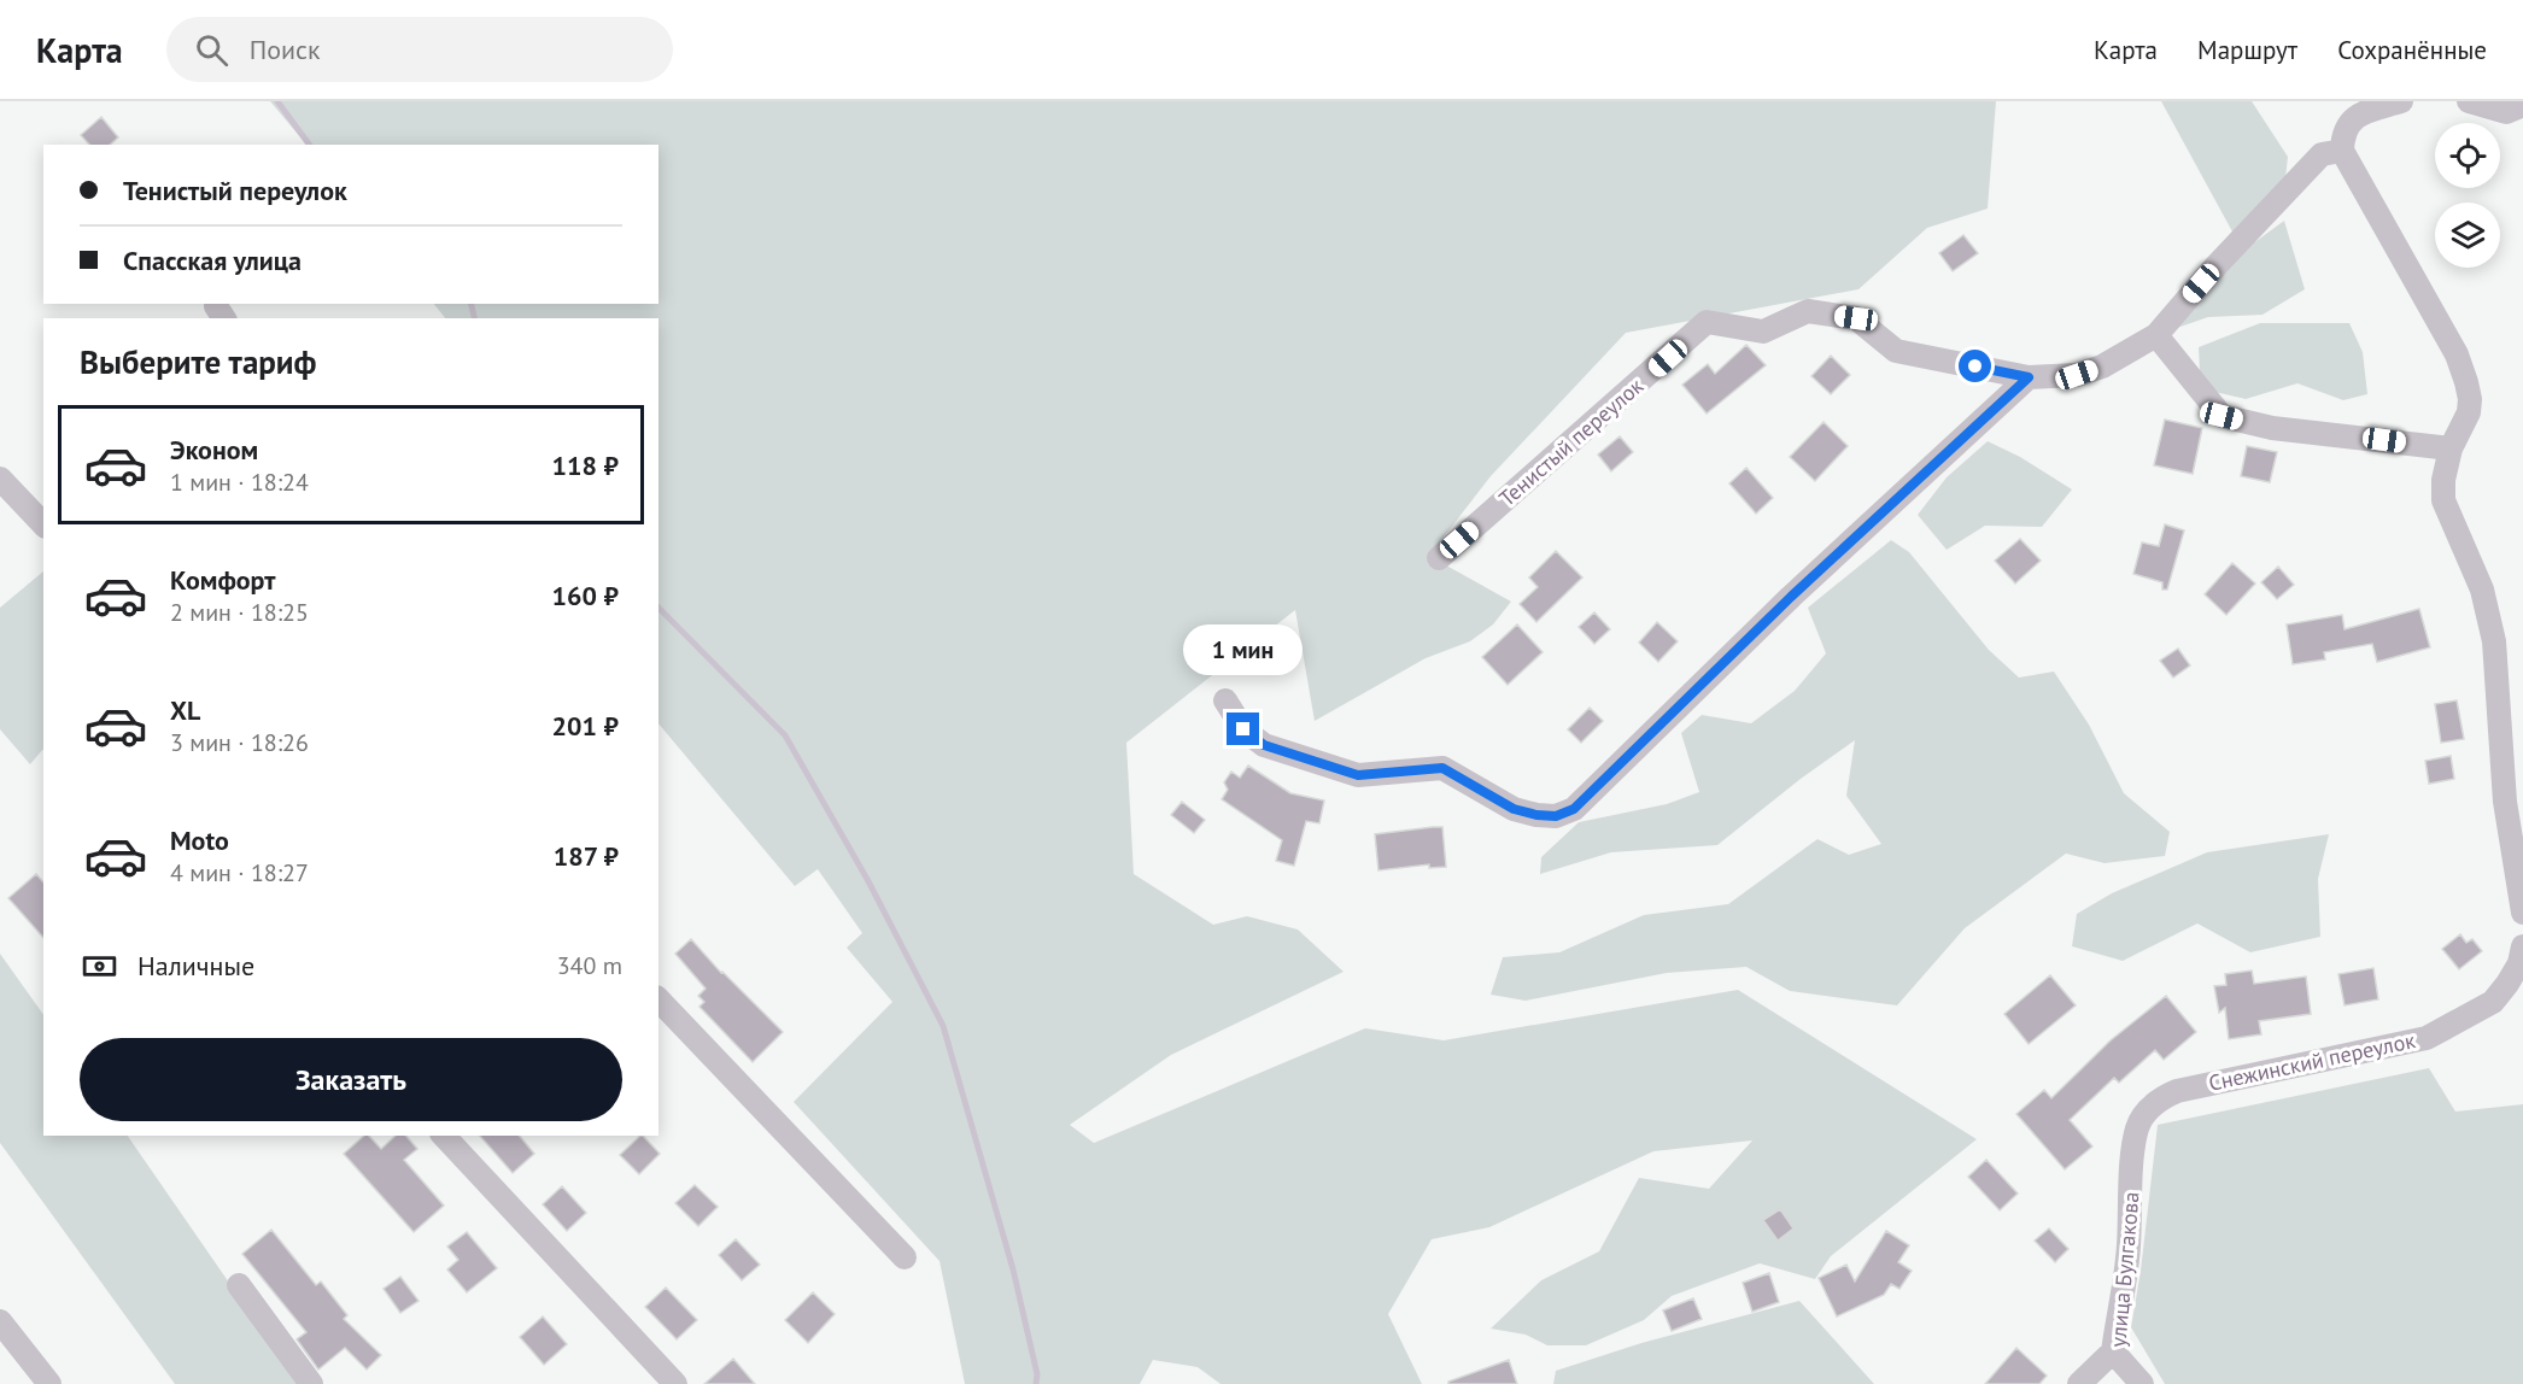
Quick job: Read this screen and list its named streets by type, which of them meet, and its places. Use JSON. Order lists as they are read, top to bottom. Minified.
{"streets":{"street":["Тенистый переулок","Снежинский переулок","улица Булгакова"]},"crossings":[["Снежинский переулок","улица Булгакова"]],"page":{"header":"Карта","search":"Поиск","nav":["Карта","Маршрут","Сохранённые"],"banner":["Тенистый переулок","Спасская улица"],"heading":"Выберите тариф","list":[{"name":"Эконом","note":"1 мин · 18:24","value":"118 ₽"},{"name":"Комфорт","note":"2 мин · 18:25","value":"160 ₽"},{"name":"XL","note":"3 мин · 18:26","value":"201 ₽"},{"name":"Moto","note":"4 мин · 18:27","value":"187 ₽"}],"bubble":"1 мин","pay":["Наличные","340 m"],"buttons":"Заказать"}}
